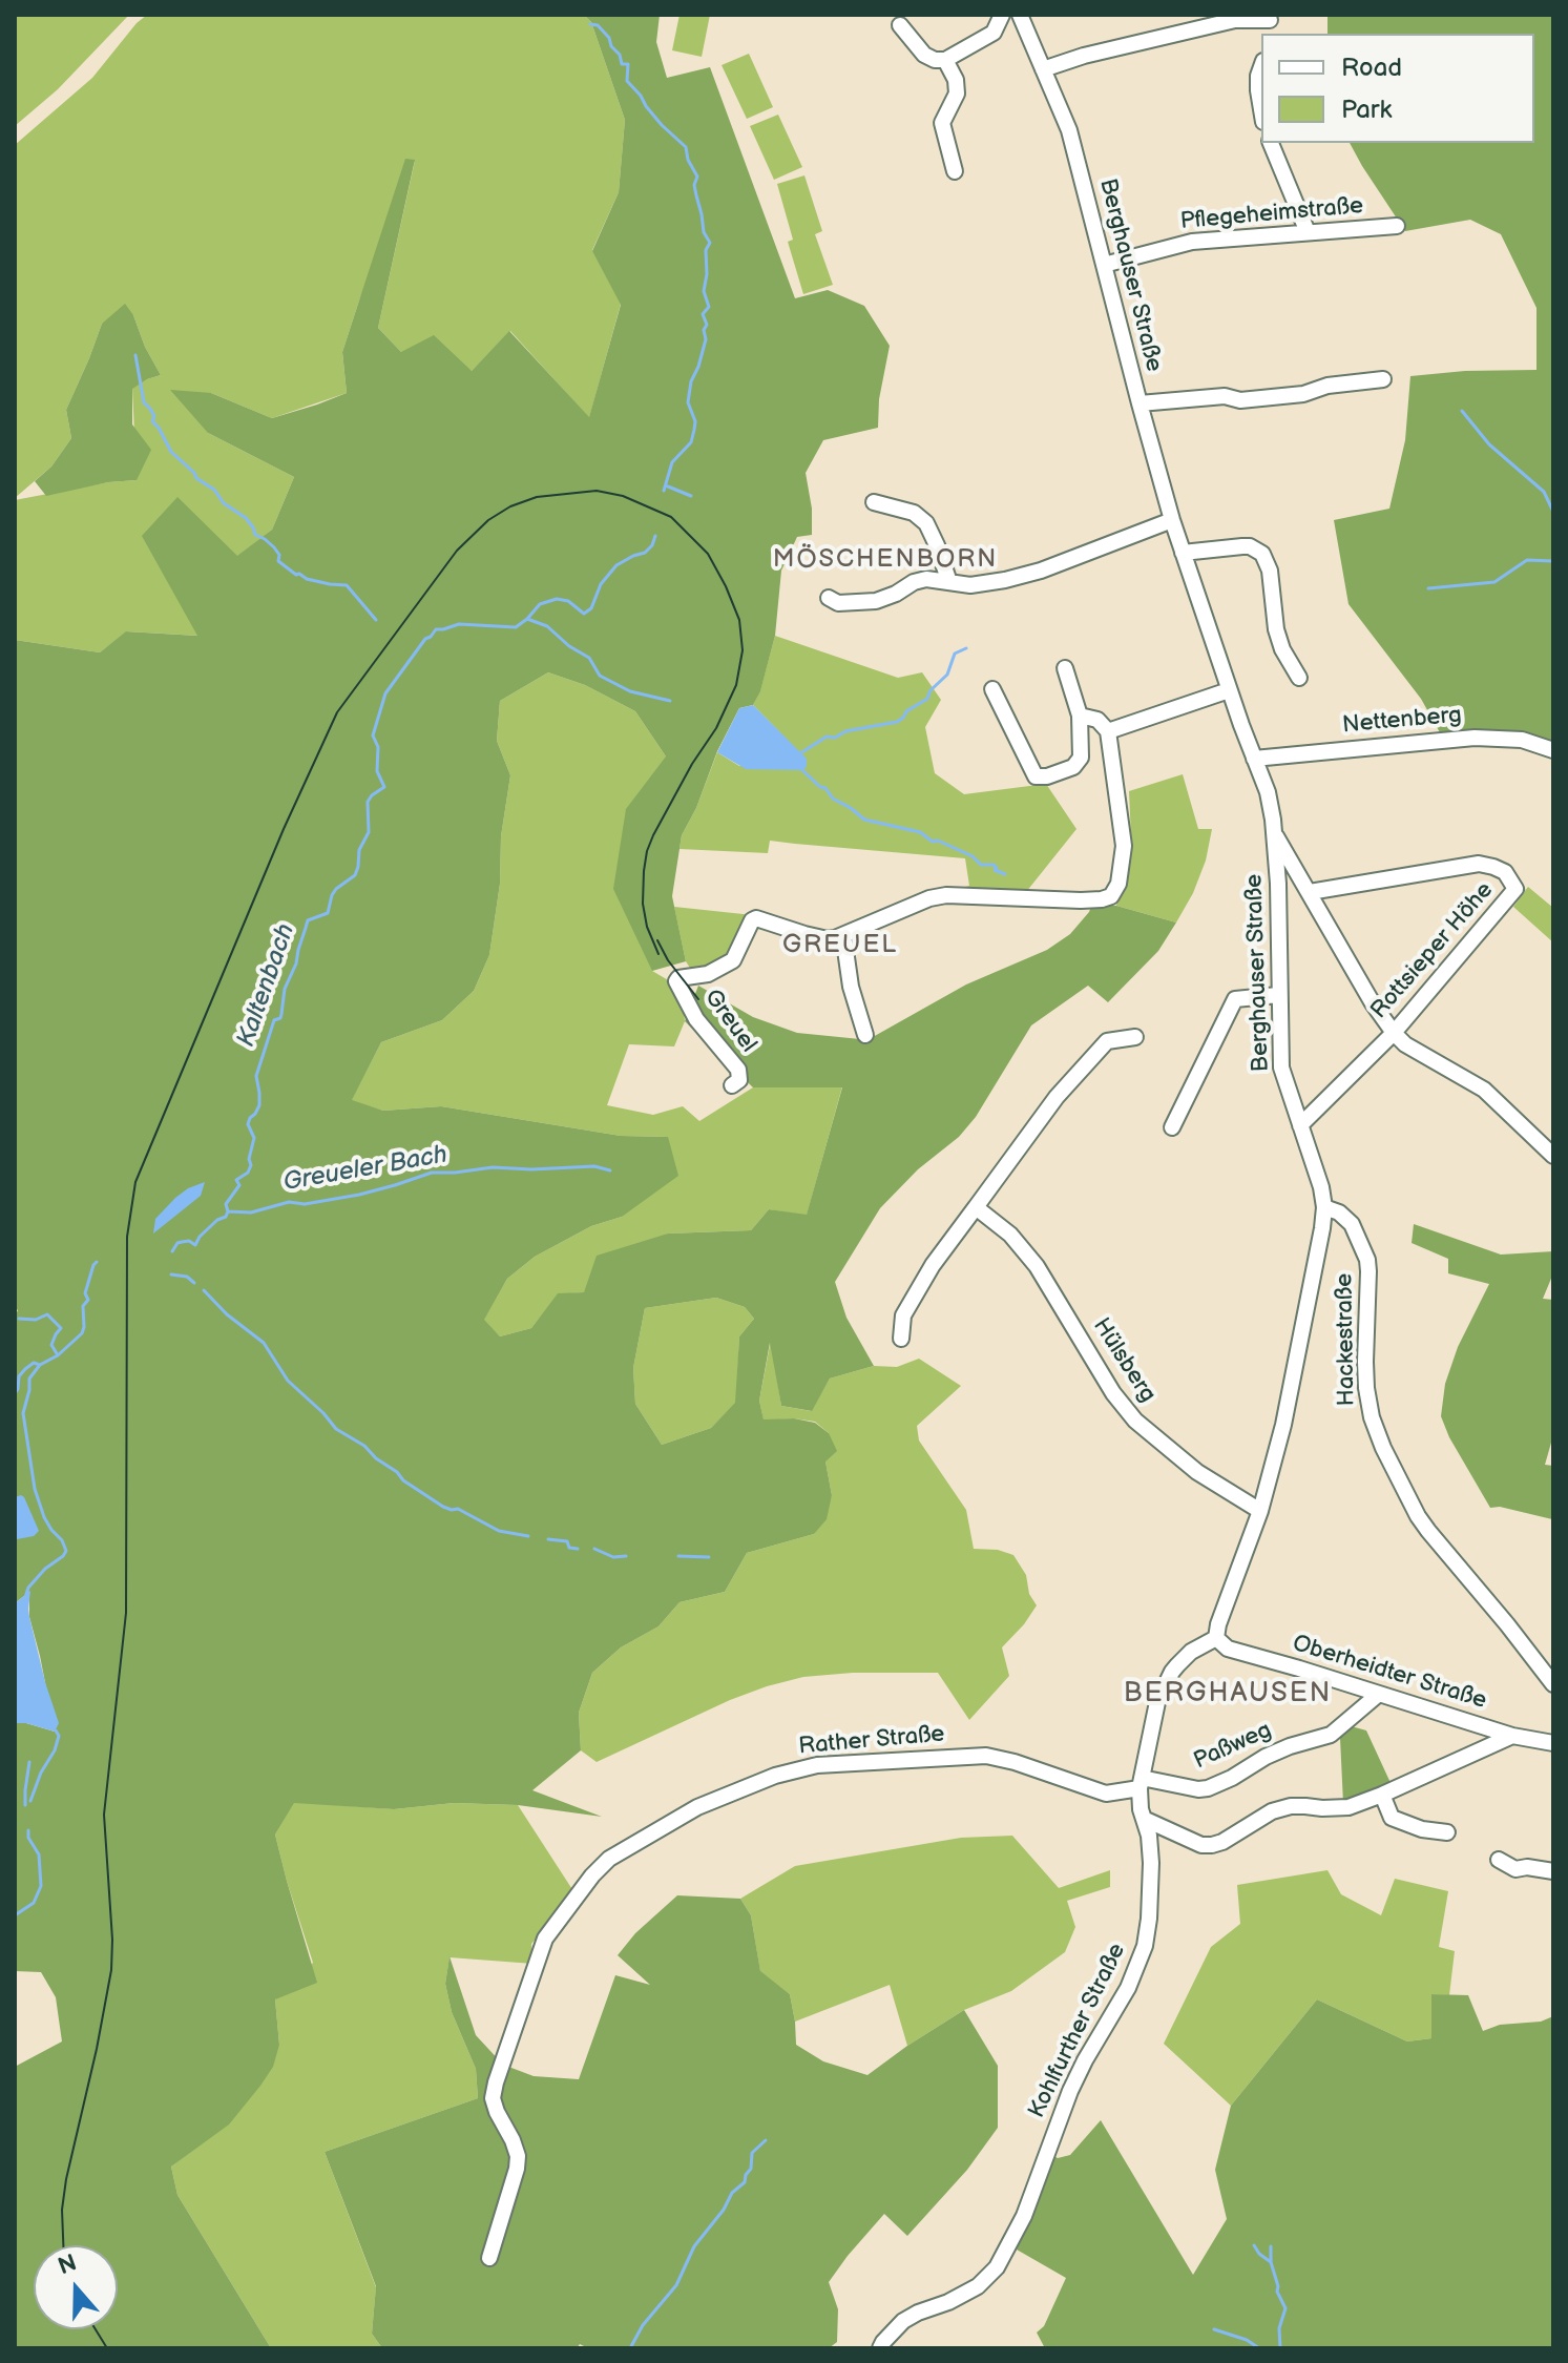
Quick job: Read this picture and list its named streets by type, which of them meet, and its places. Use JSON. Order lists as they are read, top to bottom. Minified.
{"streets":{"street":["Pflegeheimstraße","Berghauser Straße","Nettenberg","Rottsieper Höhe","Greuel","Hackestraße","Hülsberg","Oberheidter Straße","Rather Straße","Paßweg","Kohlfurther Straße"]},"crossings":[["Pflegeheimstraße","Berghauser Straße"],["Berghauser Straße","Nettenberg"],["Berghauser Straße","Rottsieper Höhe"],["Berghauser Straße","Hackestraße"],["Berghauser Straße","Hülsberg"],["Berghauser Straße","Oberheidter Straße"],["Berghauser Straße","Kohlfurther Straße"],["Oberheidter Straße","Paßweg"],["Oberheidter Straße","Kohlfurther Straße"],["Rather Straße","Paßweg"],["Rather Straße","Kohlfurther Straße"],["Paßweg","Kohlfurther Straße"]],"districts":["MÖSCHENBORN","GREUEL","BERGHAUSEN"],"water":["Kaltenbach","Greueler Bach"],"legend":["Road","Park"],"north":"top"}
